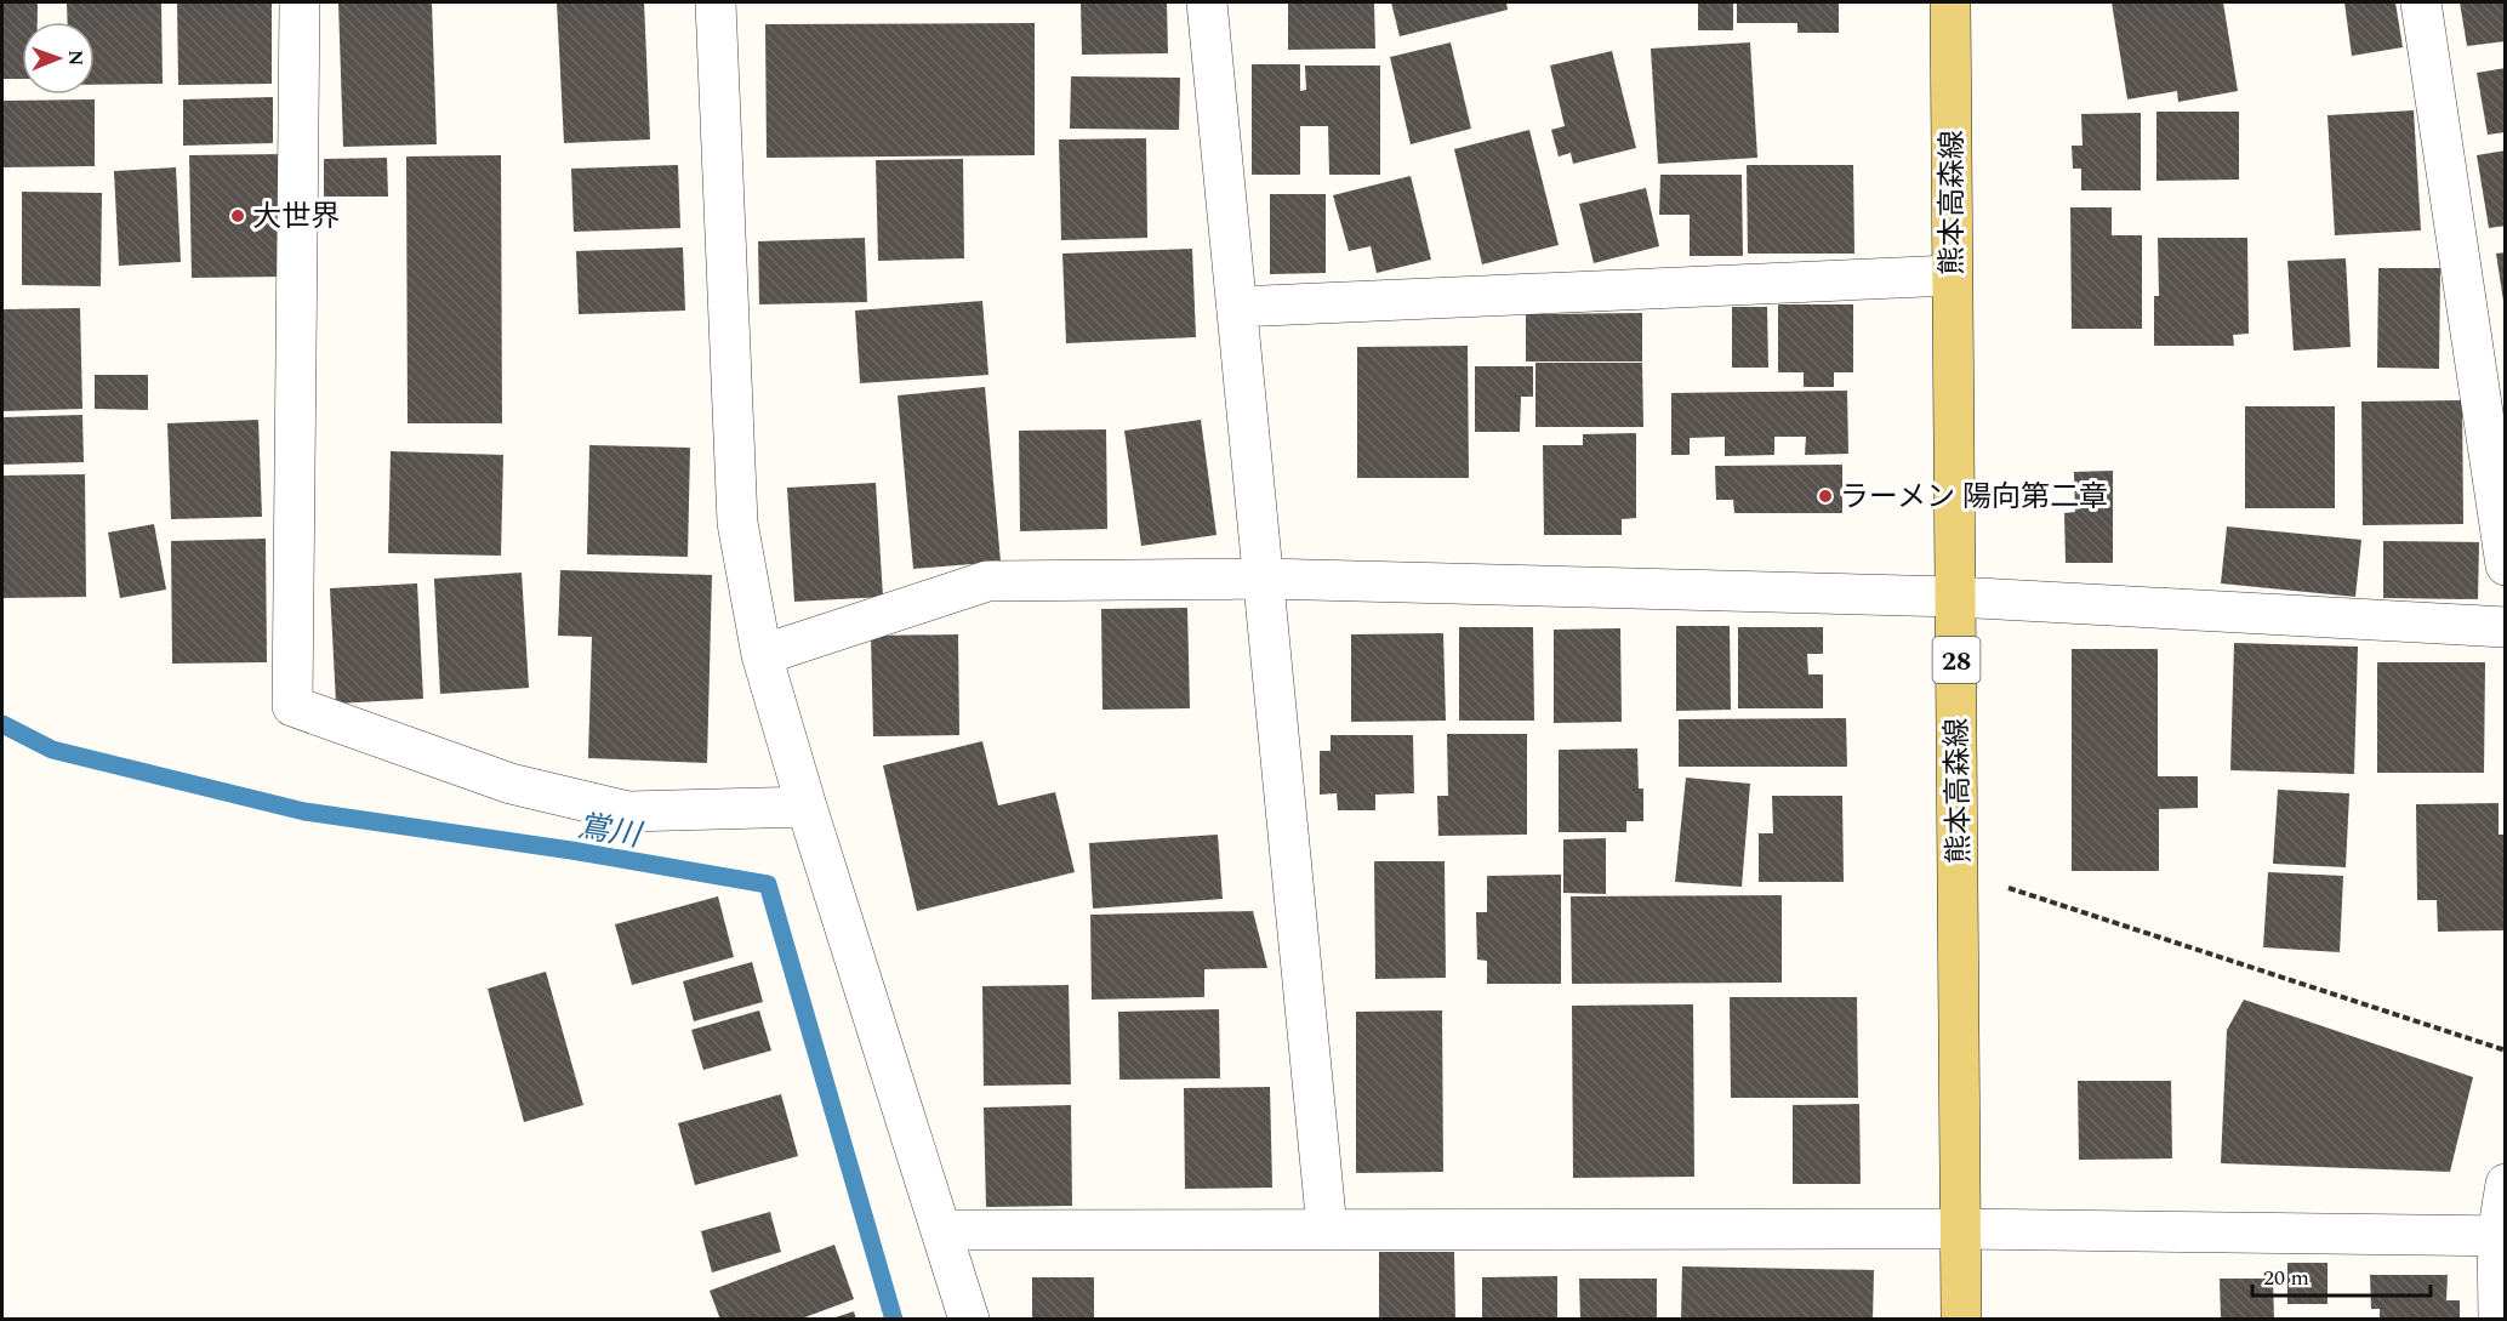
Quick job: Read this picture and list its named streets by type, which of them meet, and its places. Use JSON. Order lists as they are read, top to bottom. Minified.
{"streets":{"main road":["熊本高森線","28"]},"water":["鴬川"],"places":["大世界","ラーメン 陽向第二章"],"scale_bar":"20 m","north":"right"}
